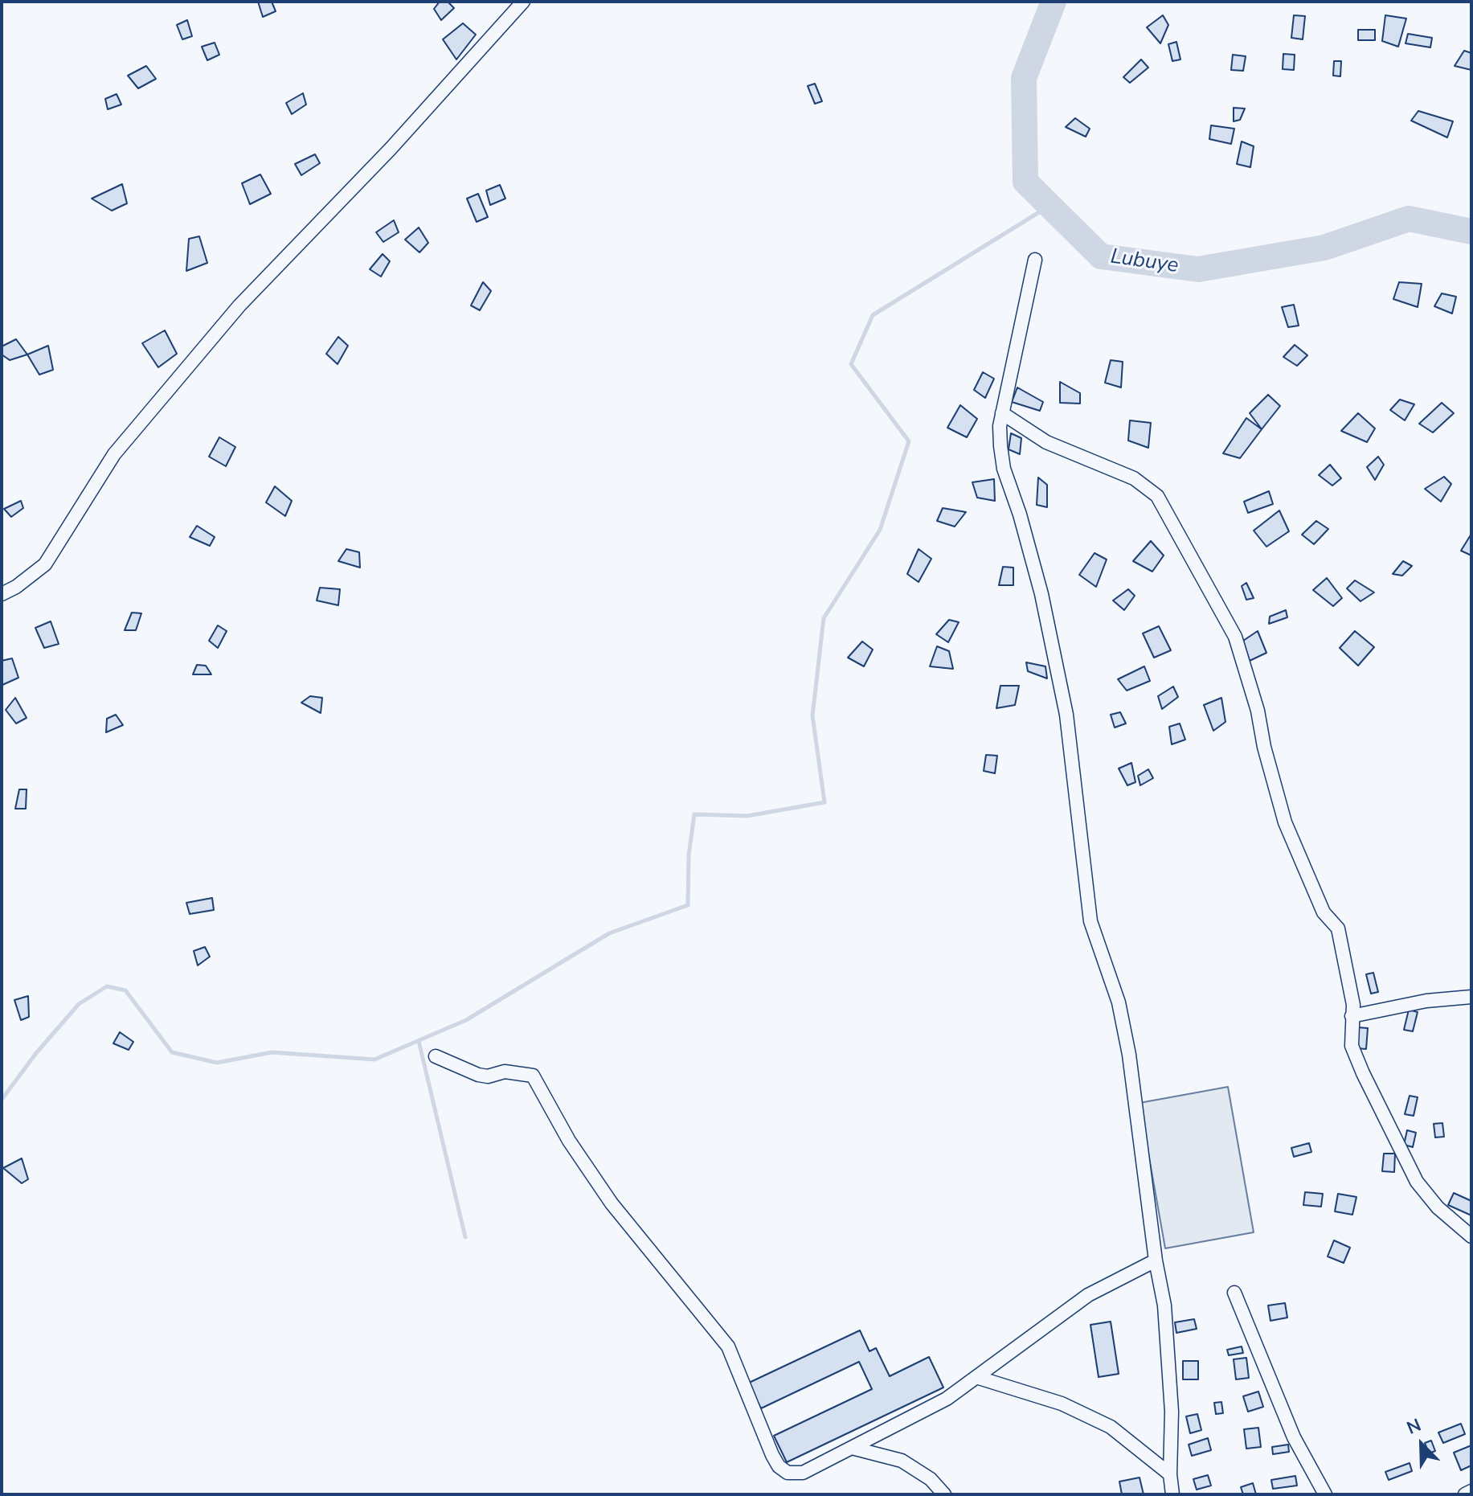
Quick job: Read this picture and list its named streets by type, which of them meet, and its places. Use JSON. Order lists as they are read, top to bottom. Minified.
{"water":["Lubuye"],"north":"top left"}
